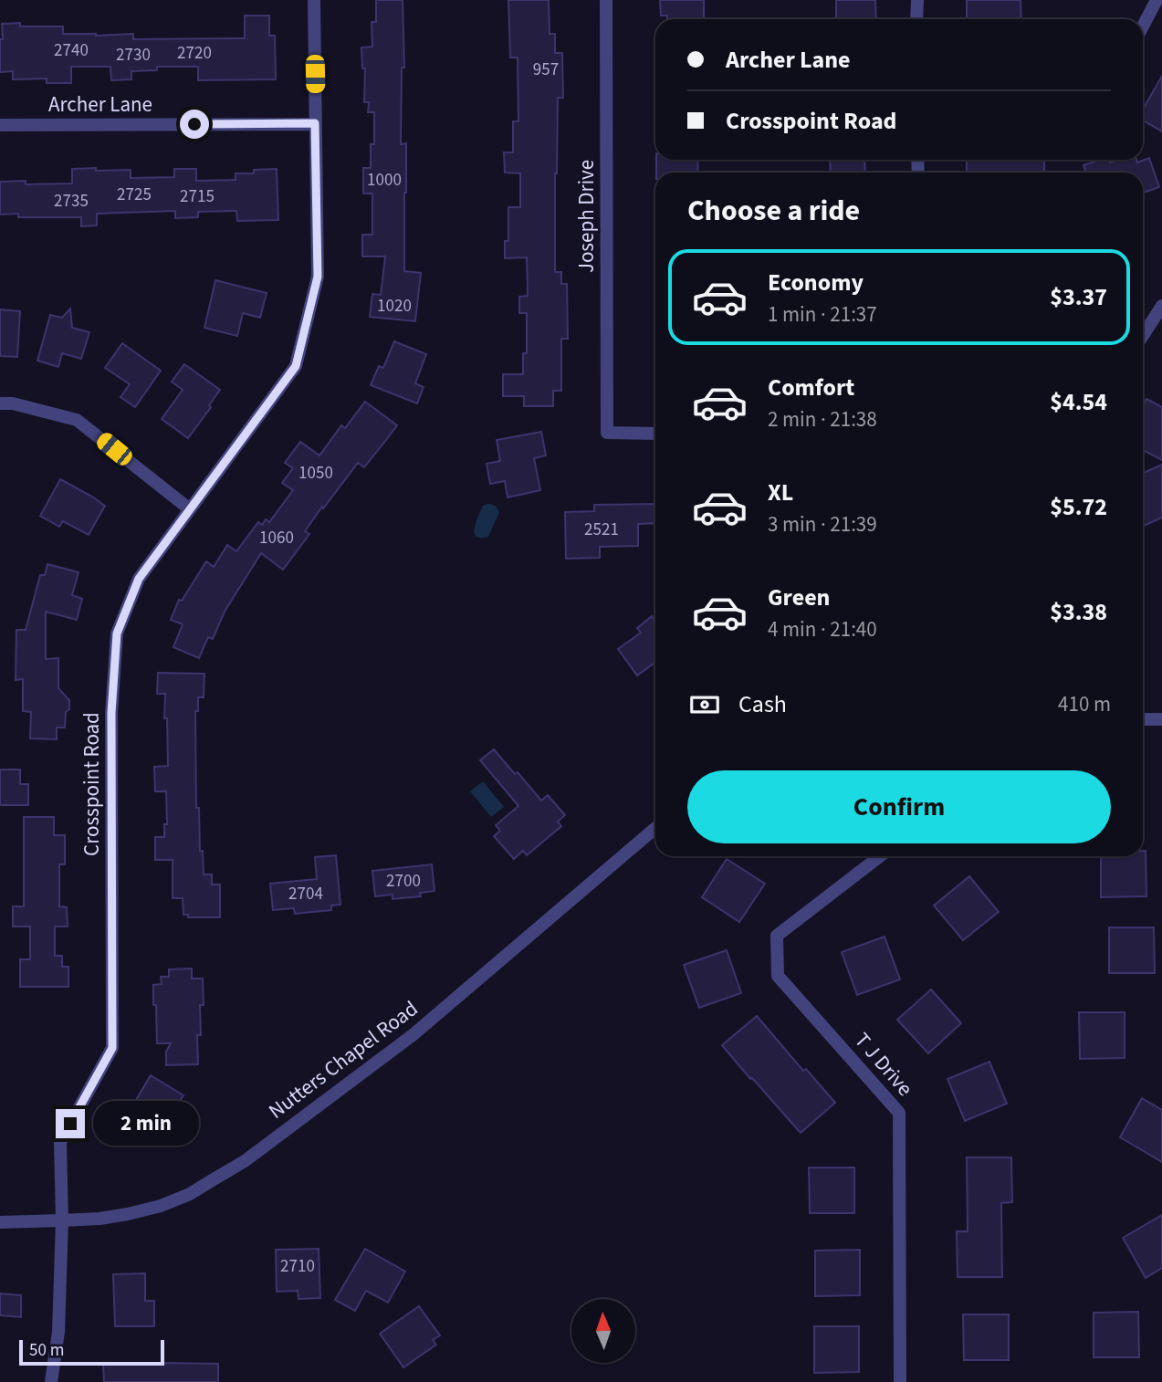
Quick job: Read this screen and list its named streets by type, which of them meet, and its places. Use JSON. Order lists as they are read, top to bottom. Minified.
{"streets":{"street":["Archer Lane","Joseph Drive","Crosspoint Road","Nutters Chapel Road","T J Drive"]},"crossings":[["Archer Lane","Crosspoint Road"],["Crosspoint Road","Nutters Chapel Road"]],"house_numbers":["2740","2720","2730","957","1000","2725","2715","2735","1020","1050","2521","1060","2700","2704","2710"],"scale_bar":"50 m","north":"top","page":{"banner":["Archer Lane","Crosspoint Road"],"heading":"Choose a ride","list":[{"name":"Economy","note":"1 min · 21:37","value":"$3.37"},{"name":"Comfort","note":"2 min · 21:38","value":"$4.54"},{"name":"XL","note":"3 min · 21:39","value":"$5.72"},{"name":"Green","note":"4 min · 21:40","value":"$3.38"}],"pay":["Cash","410 m"],"buttons":"Confirm","bubble":"2 min","scale":"50 m"}}
